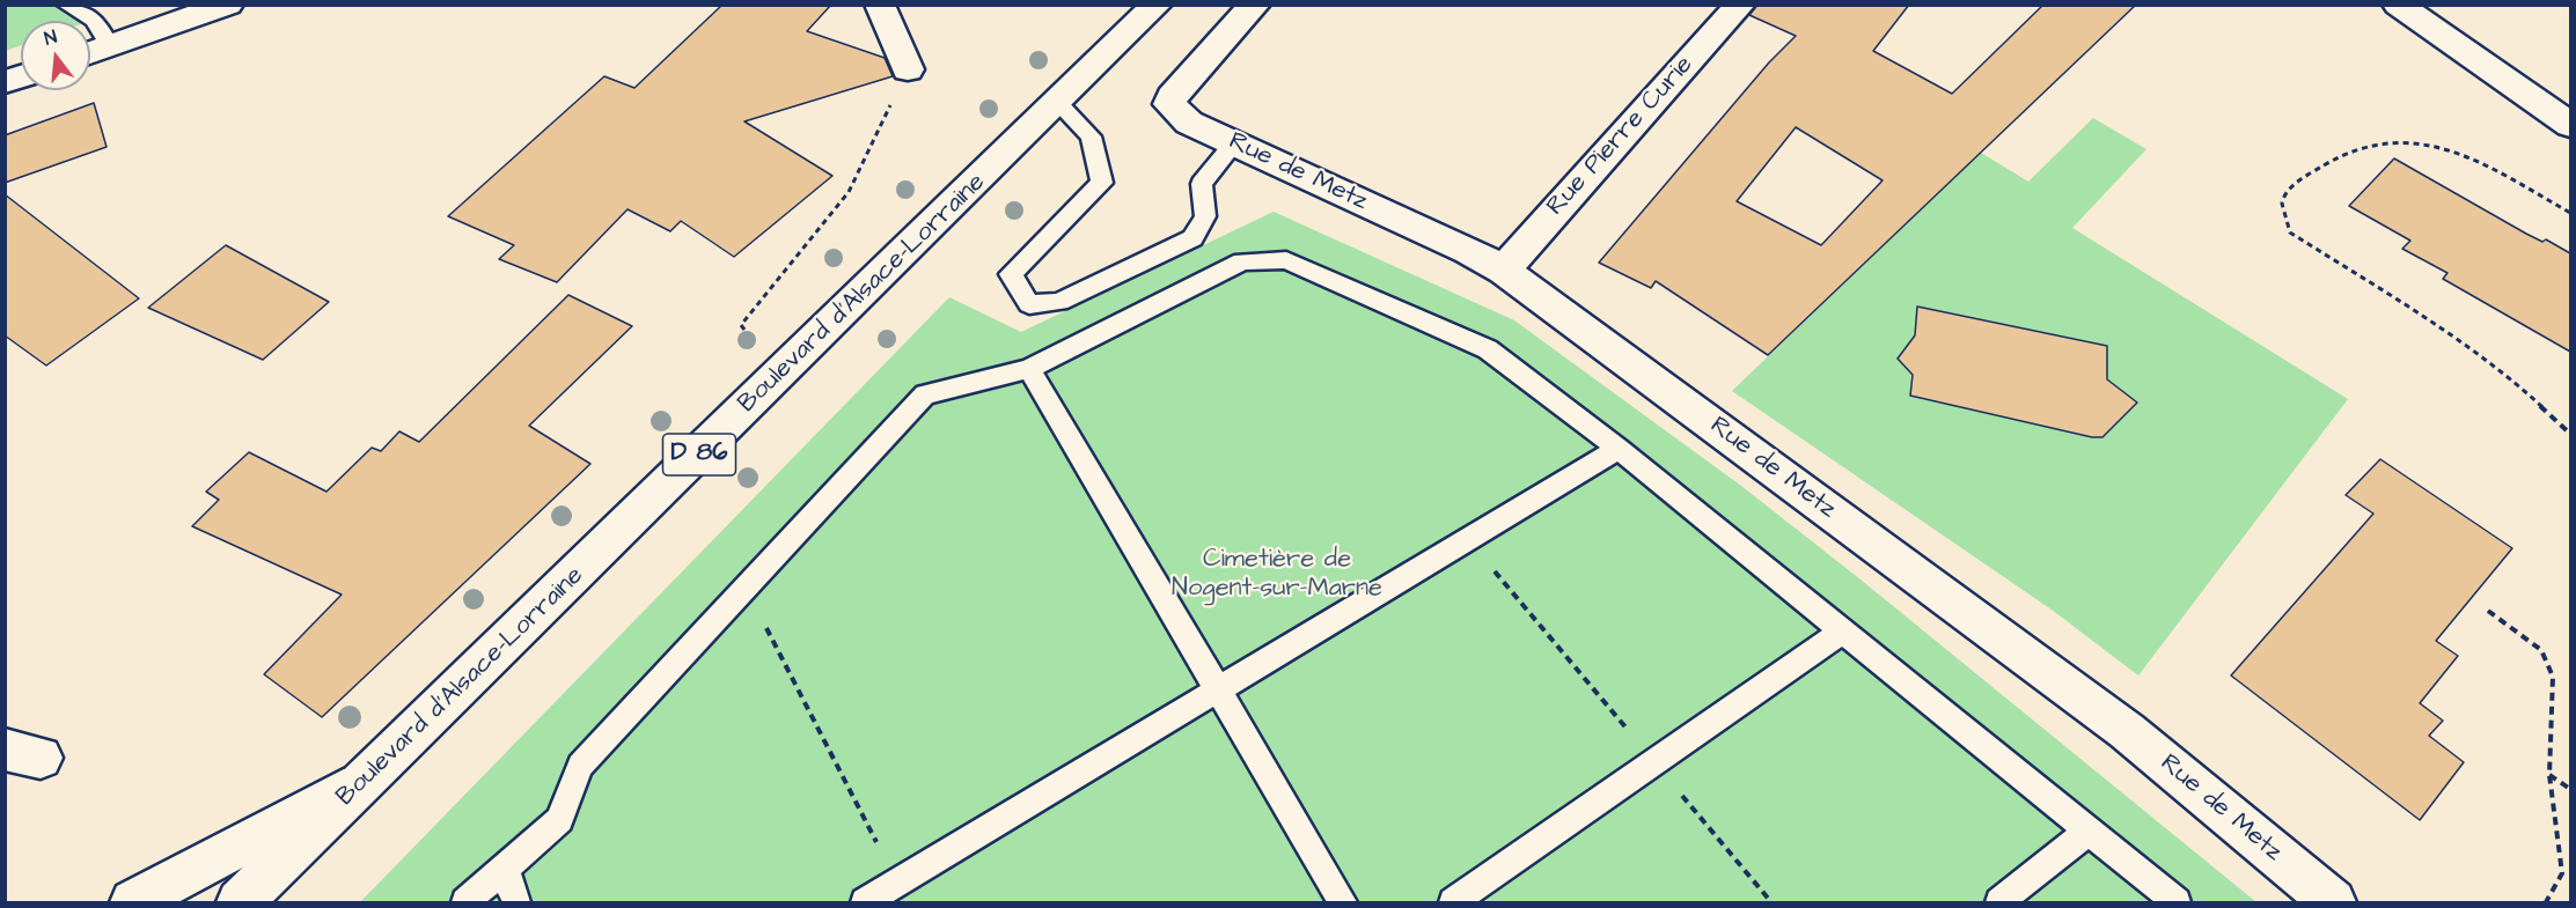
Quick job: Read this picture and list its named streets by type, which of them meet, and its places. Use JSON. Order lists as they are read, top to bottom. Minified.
{"streets":{"street":["Rue Pierre Curie","Rue de Metz","Boulevard d'Alsace-Lorraine","D 86"]},"crossings":[["Rue Pierre Curie","Rue de Metz"]],"parks":["Cimetière de Nogent-sur-Marne"],"north":"top"}
